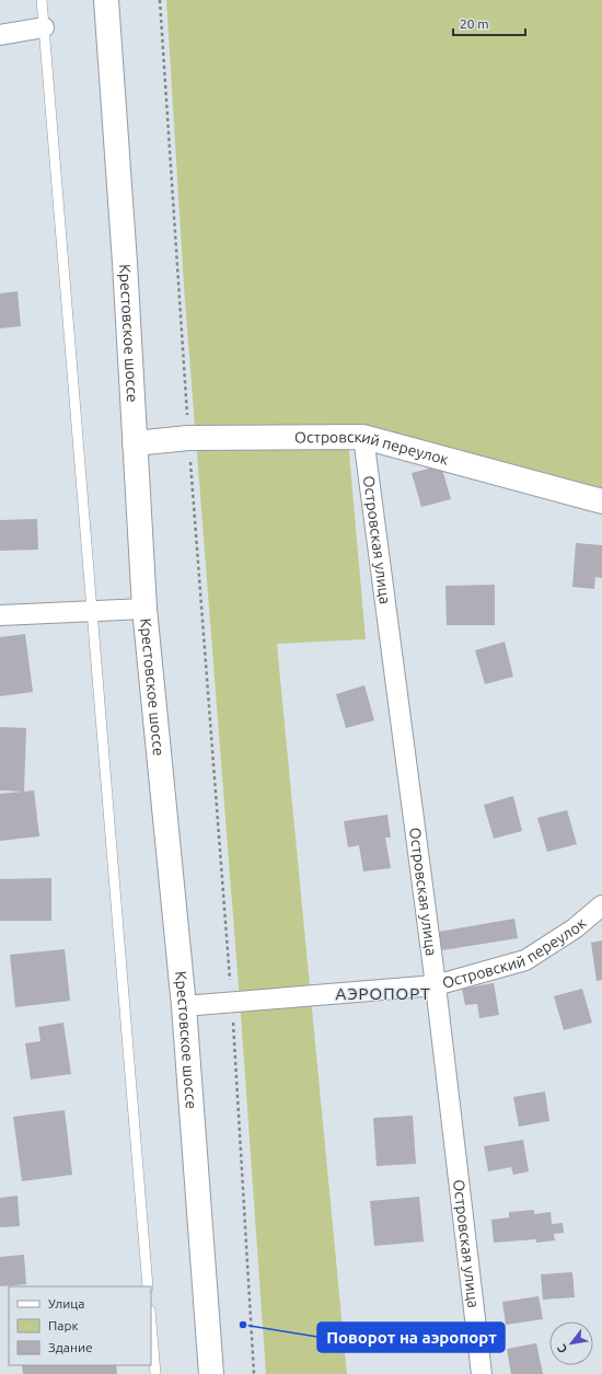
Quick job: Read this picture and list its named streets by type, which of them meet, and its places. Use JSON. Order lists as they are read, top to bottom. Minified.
{"streets":{"main road":["Крестовское шоссе","Островский переулок"],"street":["Островская улица"]},"crossings":[["Крестовское шоссе","Островский переулок"],["Островский переулок","Островская улица"]],"districts":["АЭРОПОРТ"],"places":["Поворот на аэропорт"],"legend":["Улица","Парк","Здание"],"scale_bar":"20 m","north":"bottom left"}
